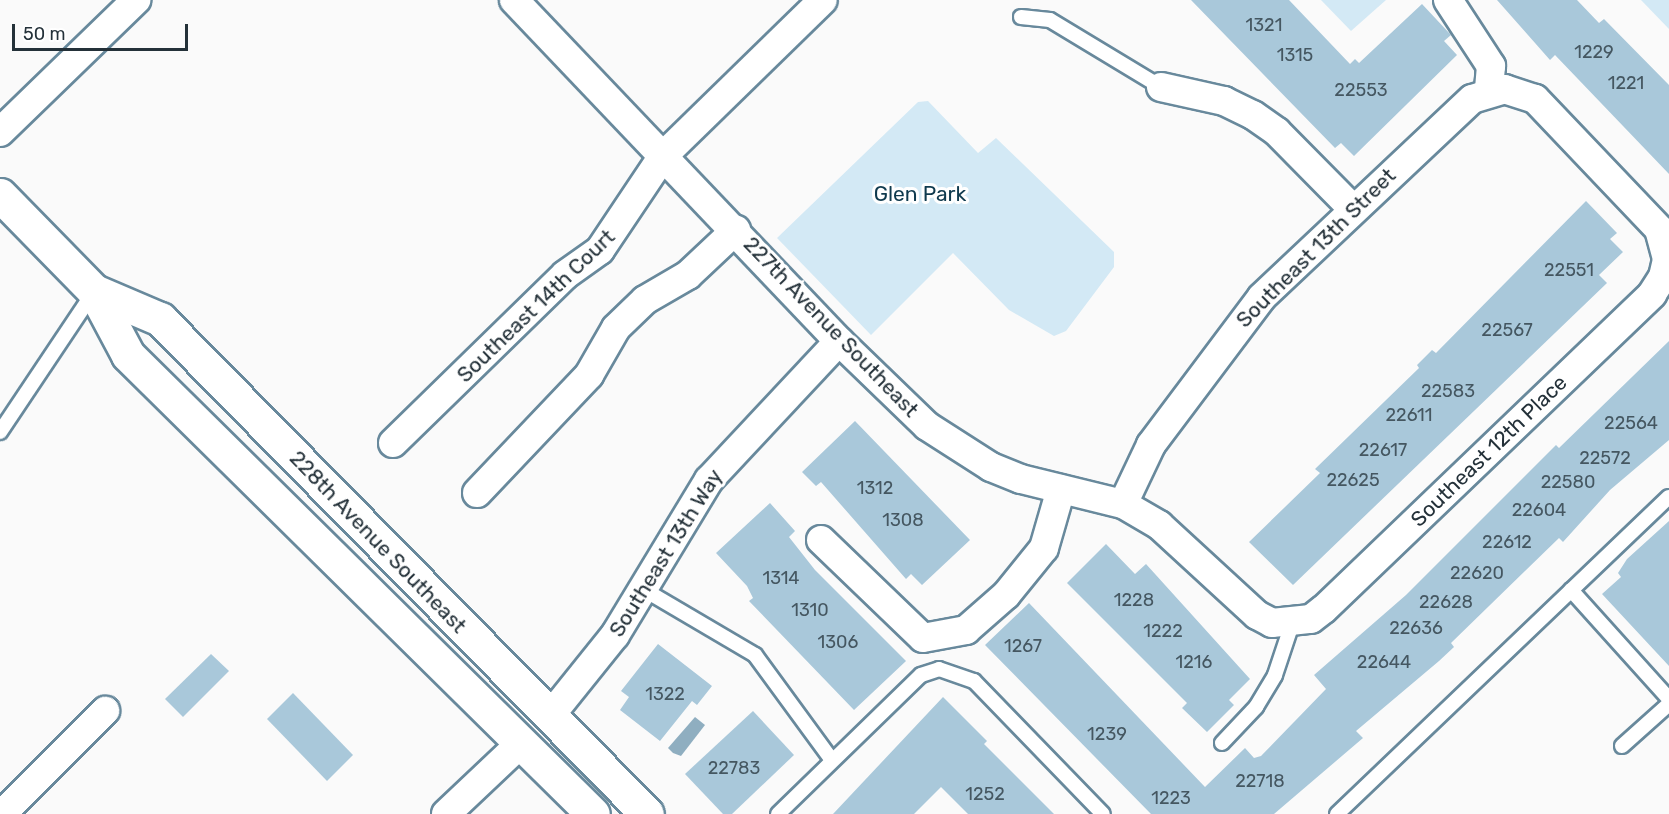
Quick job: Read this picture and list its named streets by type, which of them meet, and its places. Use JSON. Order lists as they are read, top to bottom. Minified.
{"streets":{"main road":["228th Avenue Southeast"],"street":["Southeast 13th Street","Southeast 14th Court","227th Avenue Southeast","Southeast 12th Place","Southeast 13th Way"]},"crossings":[["Southeast 13th Street","227th Avenue Southeast"],["Southeast 14th Court","227th Avenue Southeast"],["227th Avenue Southeast","Southeast 12th Place"],["227th Avenue Southeast","Southeast 13th Way"],["228th Avenue Southeast","Southeast 13th Way"]],"parks":["Glen Park"],"house_numbers":["1321","1229","1315","1221","22553","22551","22567","22583","22611","22564","22617","22572","22625","22580","1312","22604","1308","22612","22620","1314","1228","22628","1310","22636","1222","1306","1267","1216","22644","1322","1239","22783","22718","1252","1223"],"scale_bar":"50 m"}
